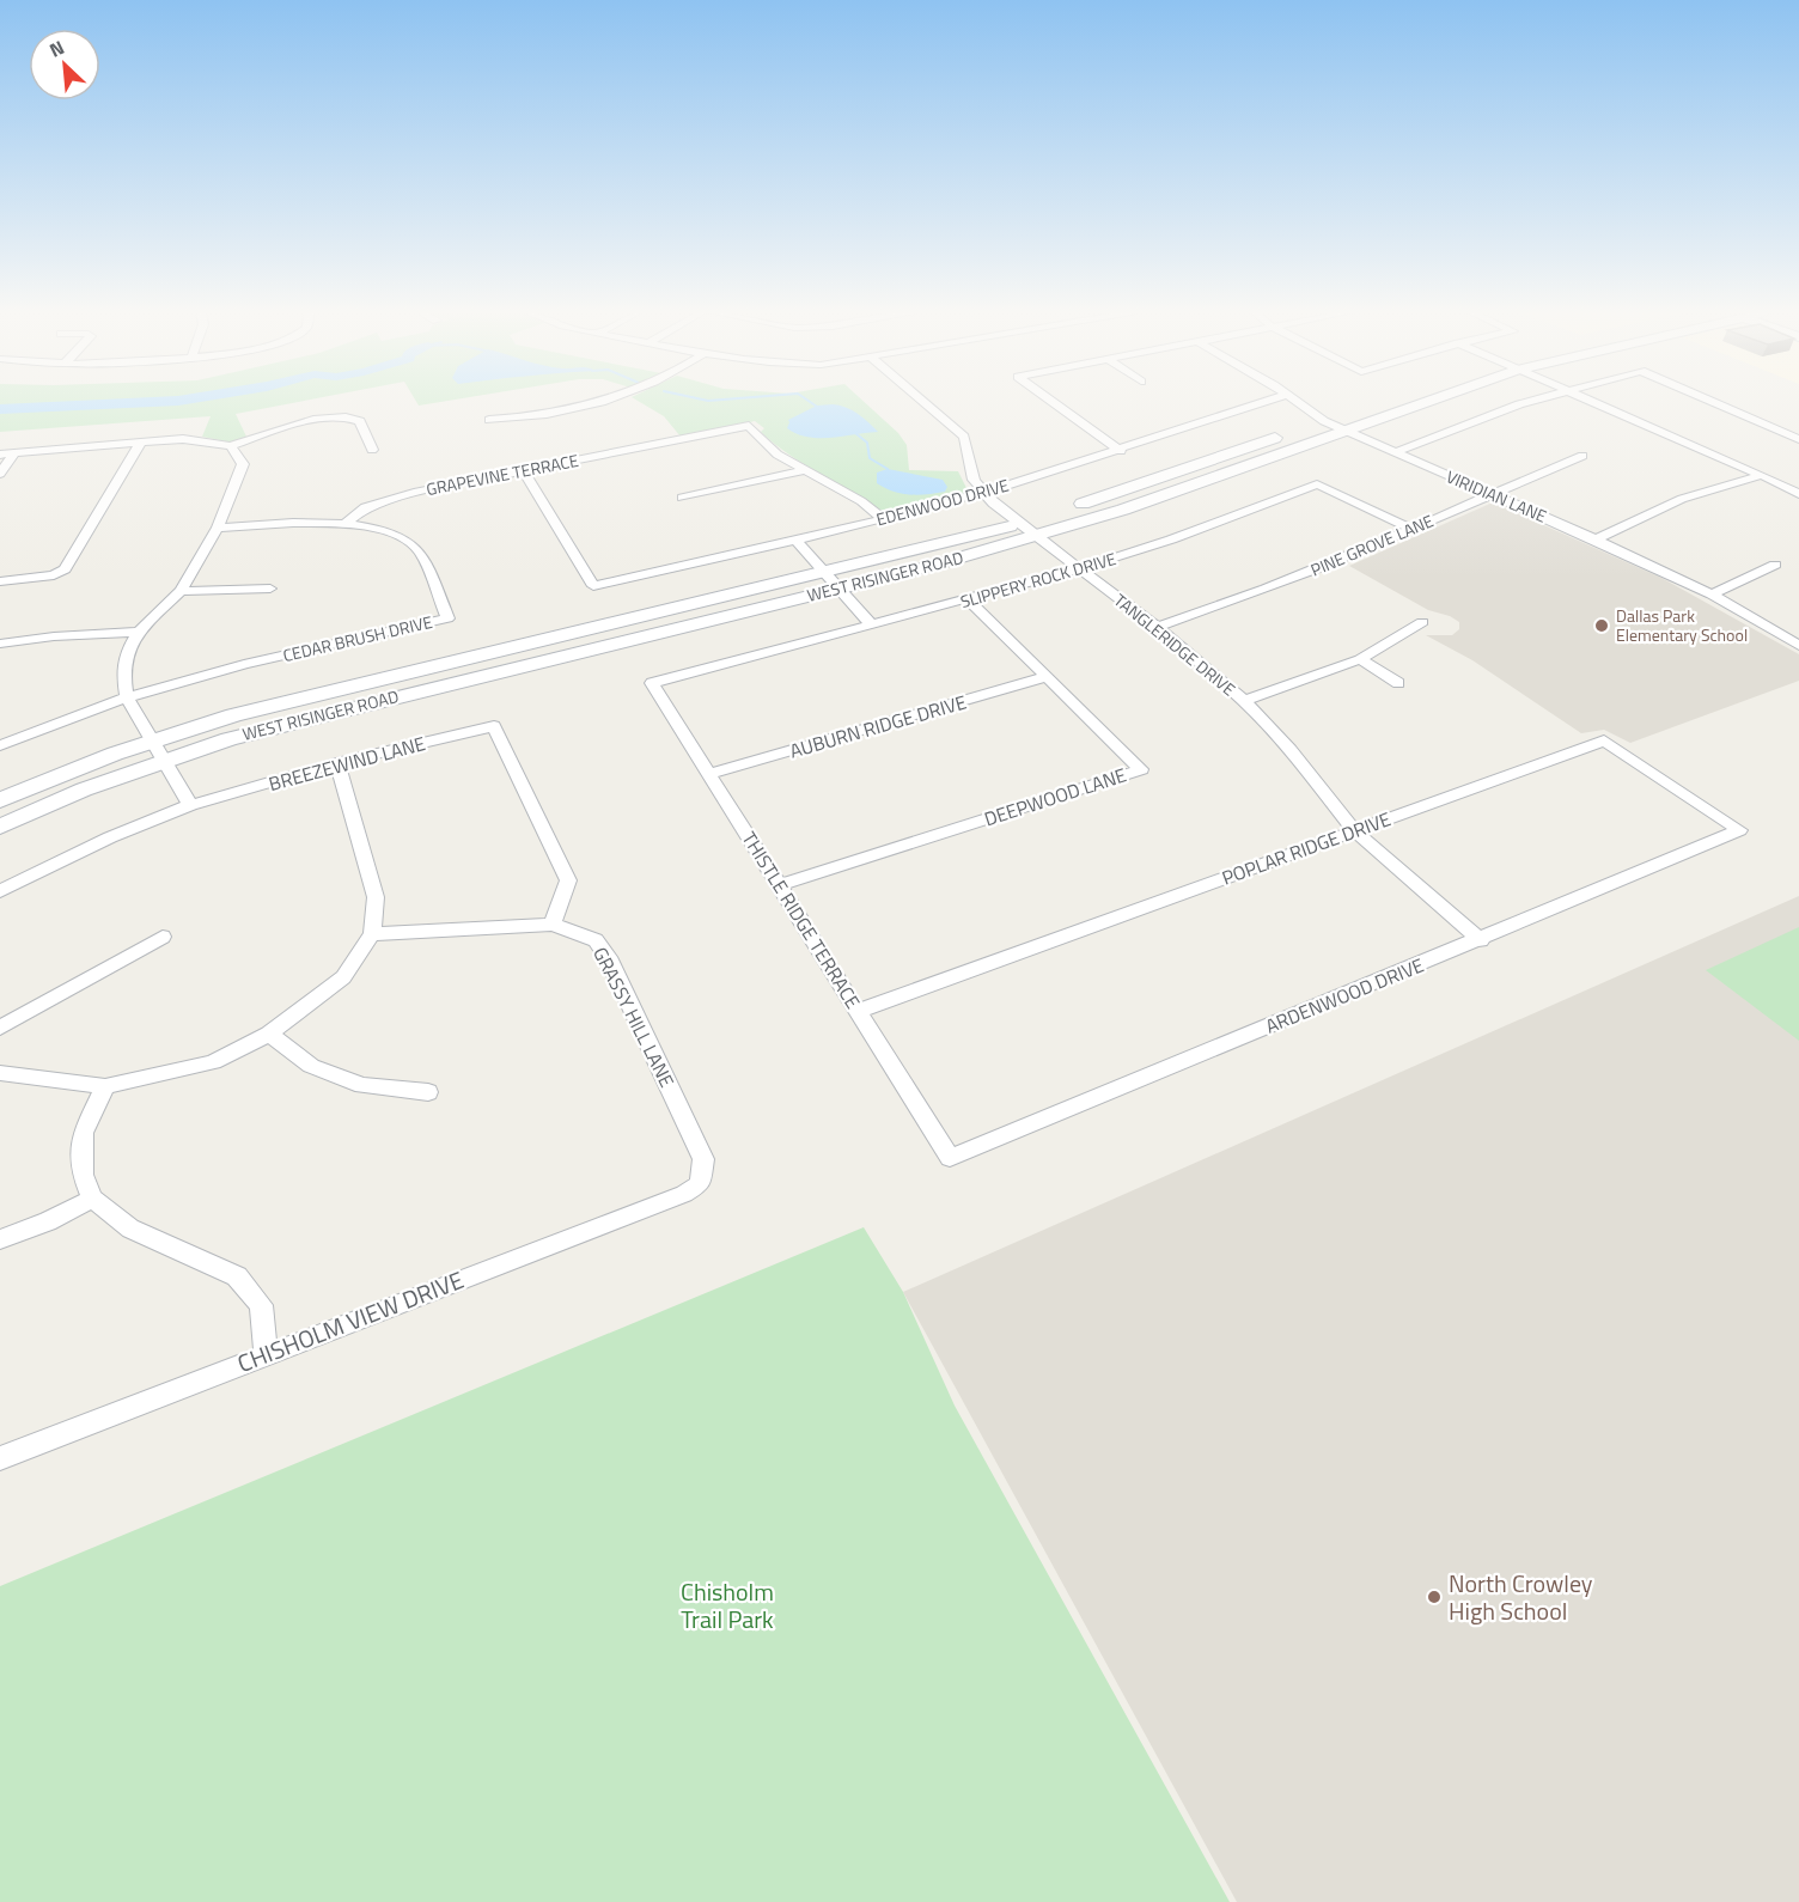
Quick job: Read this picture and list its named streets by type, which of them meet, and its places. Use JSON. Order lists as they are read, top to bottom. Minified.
{"streets":{"main road":["WEST RISINGER ROAD"],"street":["GRAPEVINE TERRACE","VIRIDIAN LANE","EDENWOOD DRIVE","PINE GROVE LANE","SLIPPERY ROCK DRIVE","CEDAR BRUSH DRIVE","TANGLERIDGE DRIVE","AUBURN RIDGE DRIVE","BREEZEWIND LANE","DEEPWOOD LANE","POPLAR RIDGE DRIVE","THISTLE RIDGE TERRACE","ARDENWOOD DRIVE","GRASSY HILL LANE","CHISHOLM VIEW DRIVE"]},"crossings":[["GRAPEVINE TERRACE","EDENWOOD DRIVE"],["GRAPEVINE TERRACE","CEDAR BRUSH DRIVE"],["VIRIDIAN LANE","PINE GROVE LANE"],["VIRIDIAN LANE","WEST RISINGER ROAD"],["EDENWOOD DRIVE","TANGLERIDGE DRIVE"],["PINE GROVE LANE","SLIPPERY ROCK DRIVE"],["PINE GROVE LANE","TANGLERIDGE DRIVE"],["WEST RISINGER ROAD","TANGLERIDGE DRIVE"],["SLIPPERY ROCK DRIVE","TANGLERIDGE DRIVE"],["SLIPPERY ROCK DRIVE","DEEPWOOD LANE"],["SLIPPERY ROCK DRIVE","THISTLE RIDGE TERRACE"],["TANGLERIDGE DRIVE","POPLAR RIDGE DRIVE"],["TANGLERIDGE DRIVE","ARDENWOOD DRIVE"],["AUBURN RIDGE DRIVE","DEEPWOOD LANE"],["AUBURN RIDGE DRIVE","THISTLE RIDGE TERRACE"],["BREEZEWIND LANE","GRASSY HILL LANE"],["DEEPWOOD LANE","THISTLE RIDGE TERRACE"],["POPLAR RIDGE DRIVE","THISTLE RIDGE TERRACE"],["POPLAR RIDGE DRIVE","ARDENWOOD DRIVE"],["THISTLE RIDGE TERRACE","ARDENWOOD DRIVE"],["GRASSY HILL LANE","CHISHOLM VIEW DRIVE"]],"parks":["Chisholm Trail Park"],"places":["Dallas Park Elementary School","North Crowley High School"],"north":"top left"}
